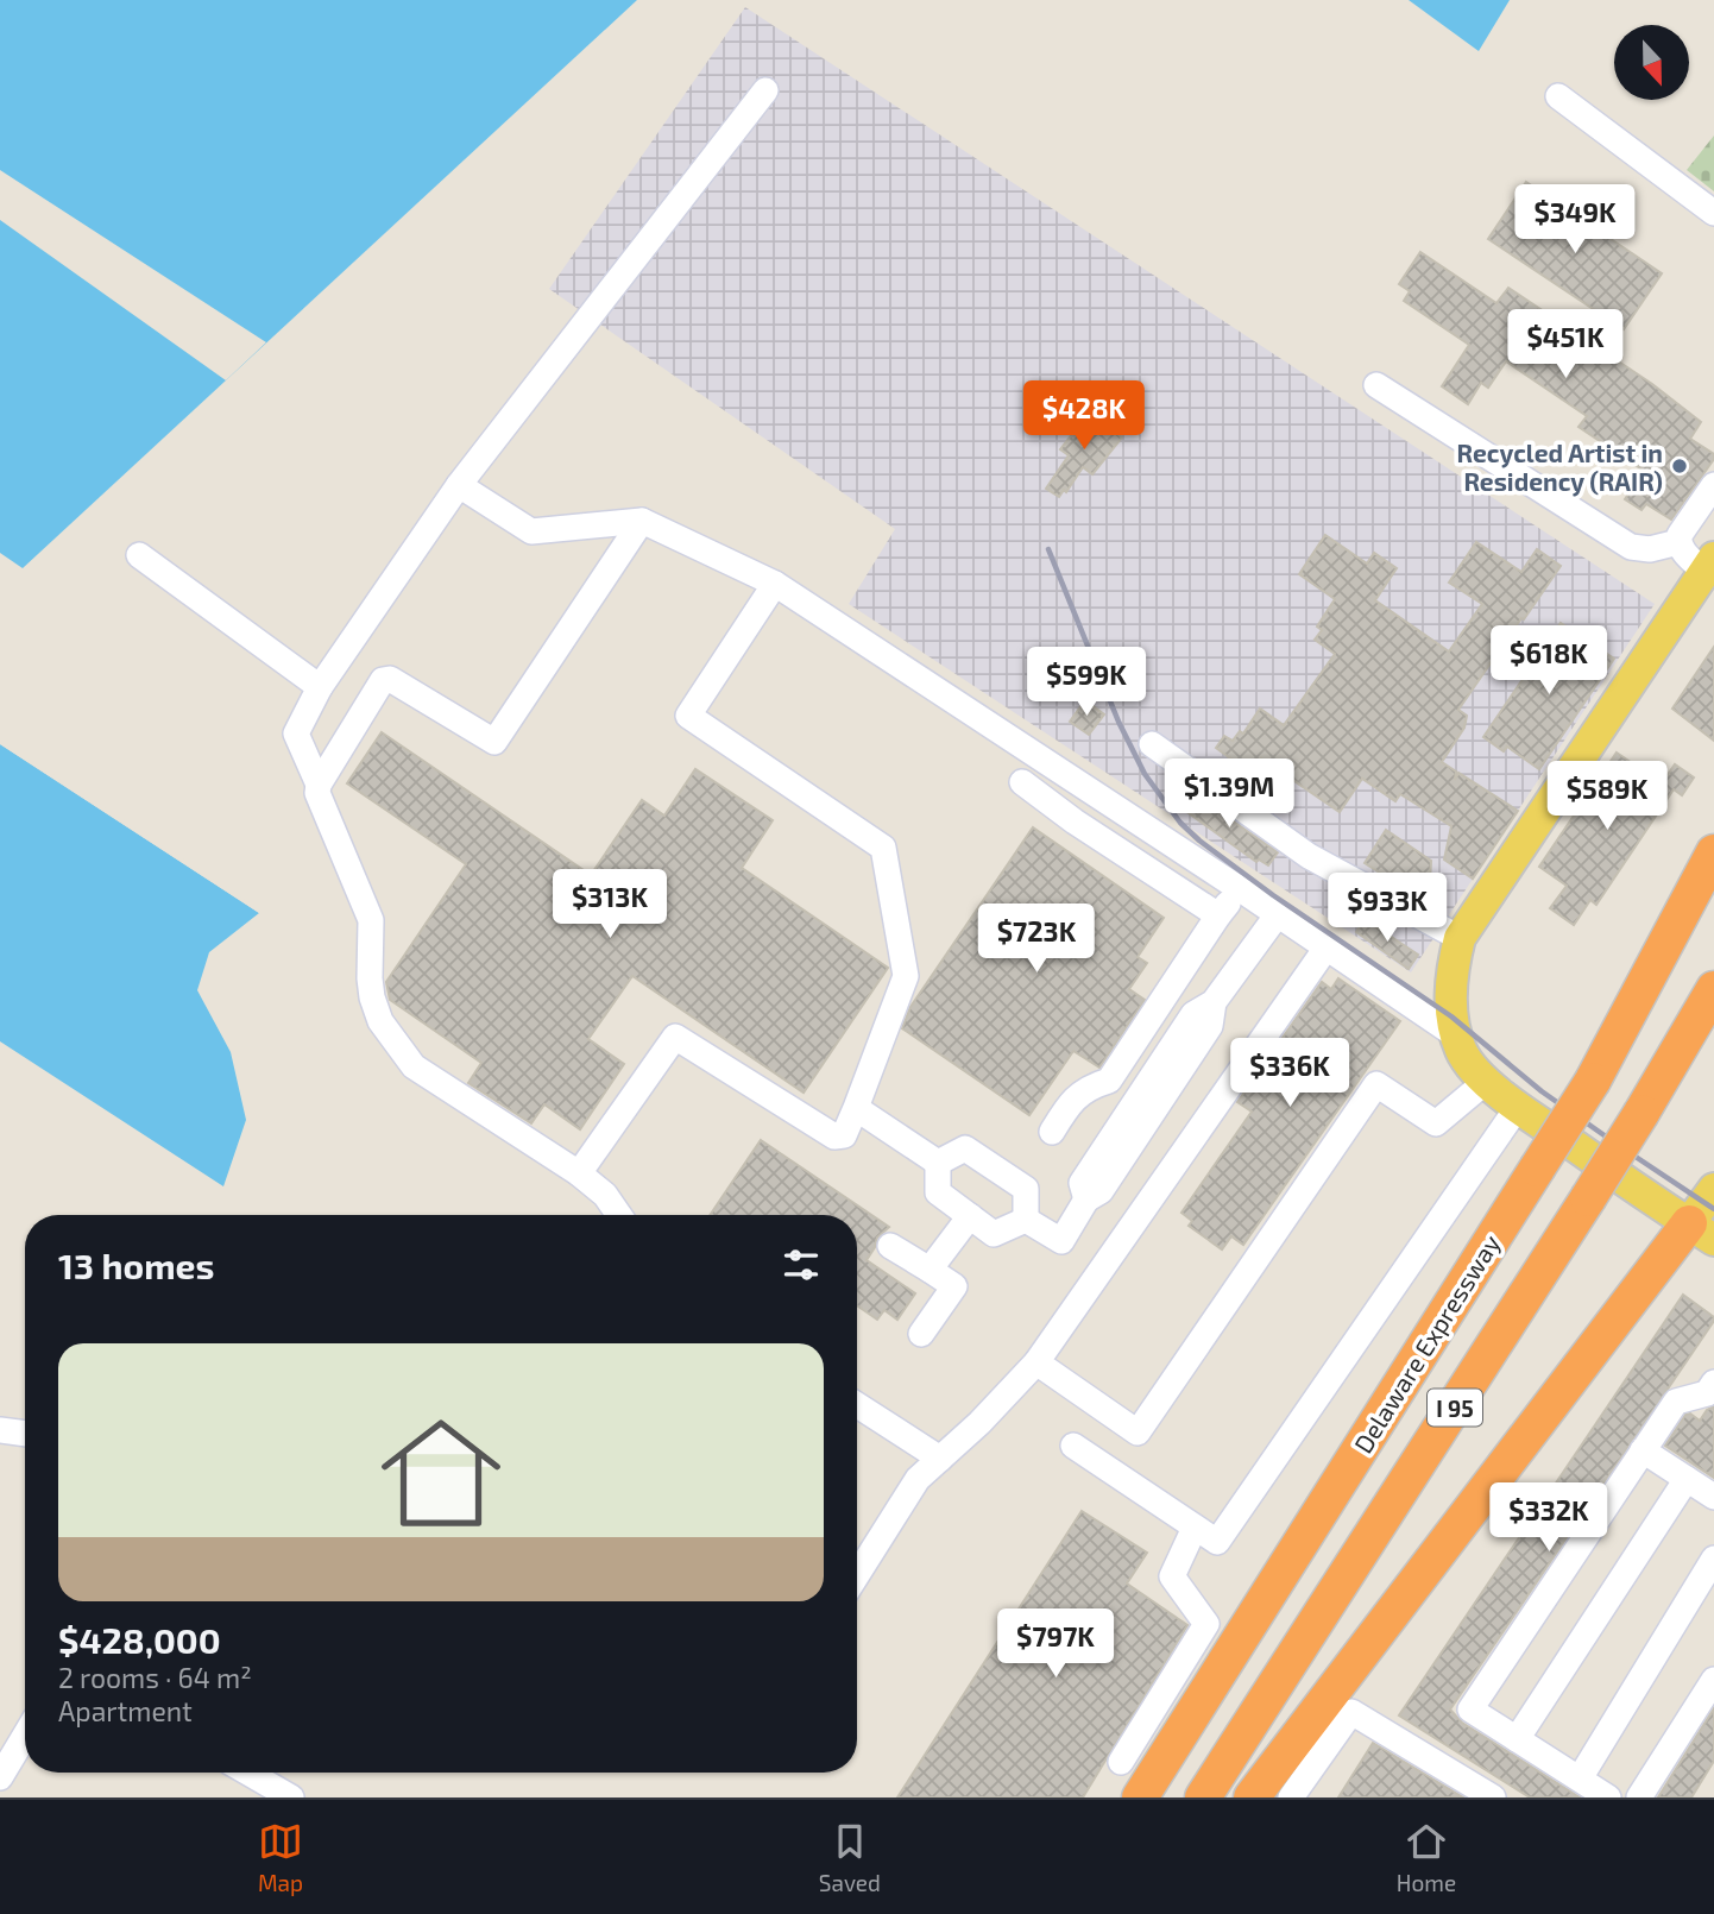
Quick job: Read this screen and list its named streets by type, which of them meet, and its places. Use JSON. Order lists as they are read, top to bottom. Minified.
{"streets":{"highway":["Delaware Expressway","I 95"]},"places":["Recycled Artist in Residency (RAIR)"],"north":"bottom","page":{"price":["$349K","$451K","$428K","$618K","$599K","$1.39M","$589K","$313K","$933K","$723K","$336K","$332K","$797K"],"heading":"13 homes","list":[{"name":"$428,000","note":"2 rooms · 64 m² · Apartment"}],"tabs":["Map","Saved","Home"]}}
